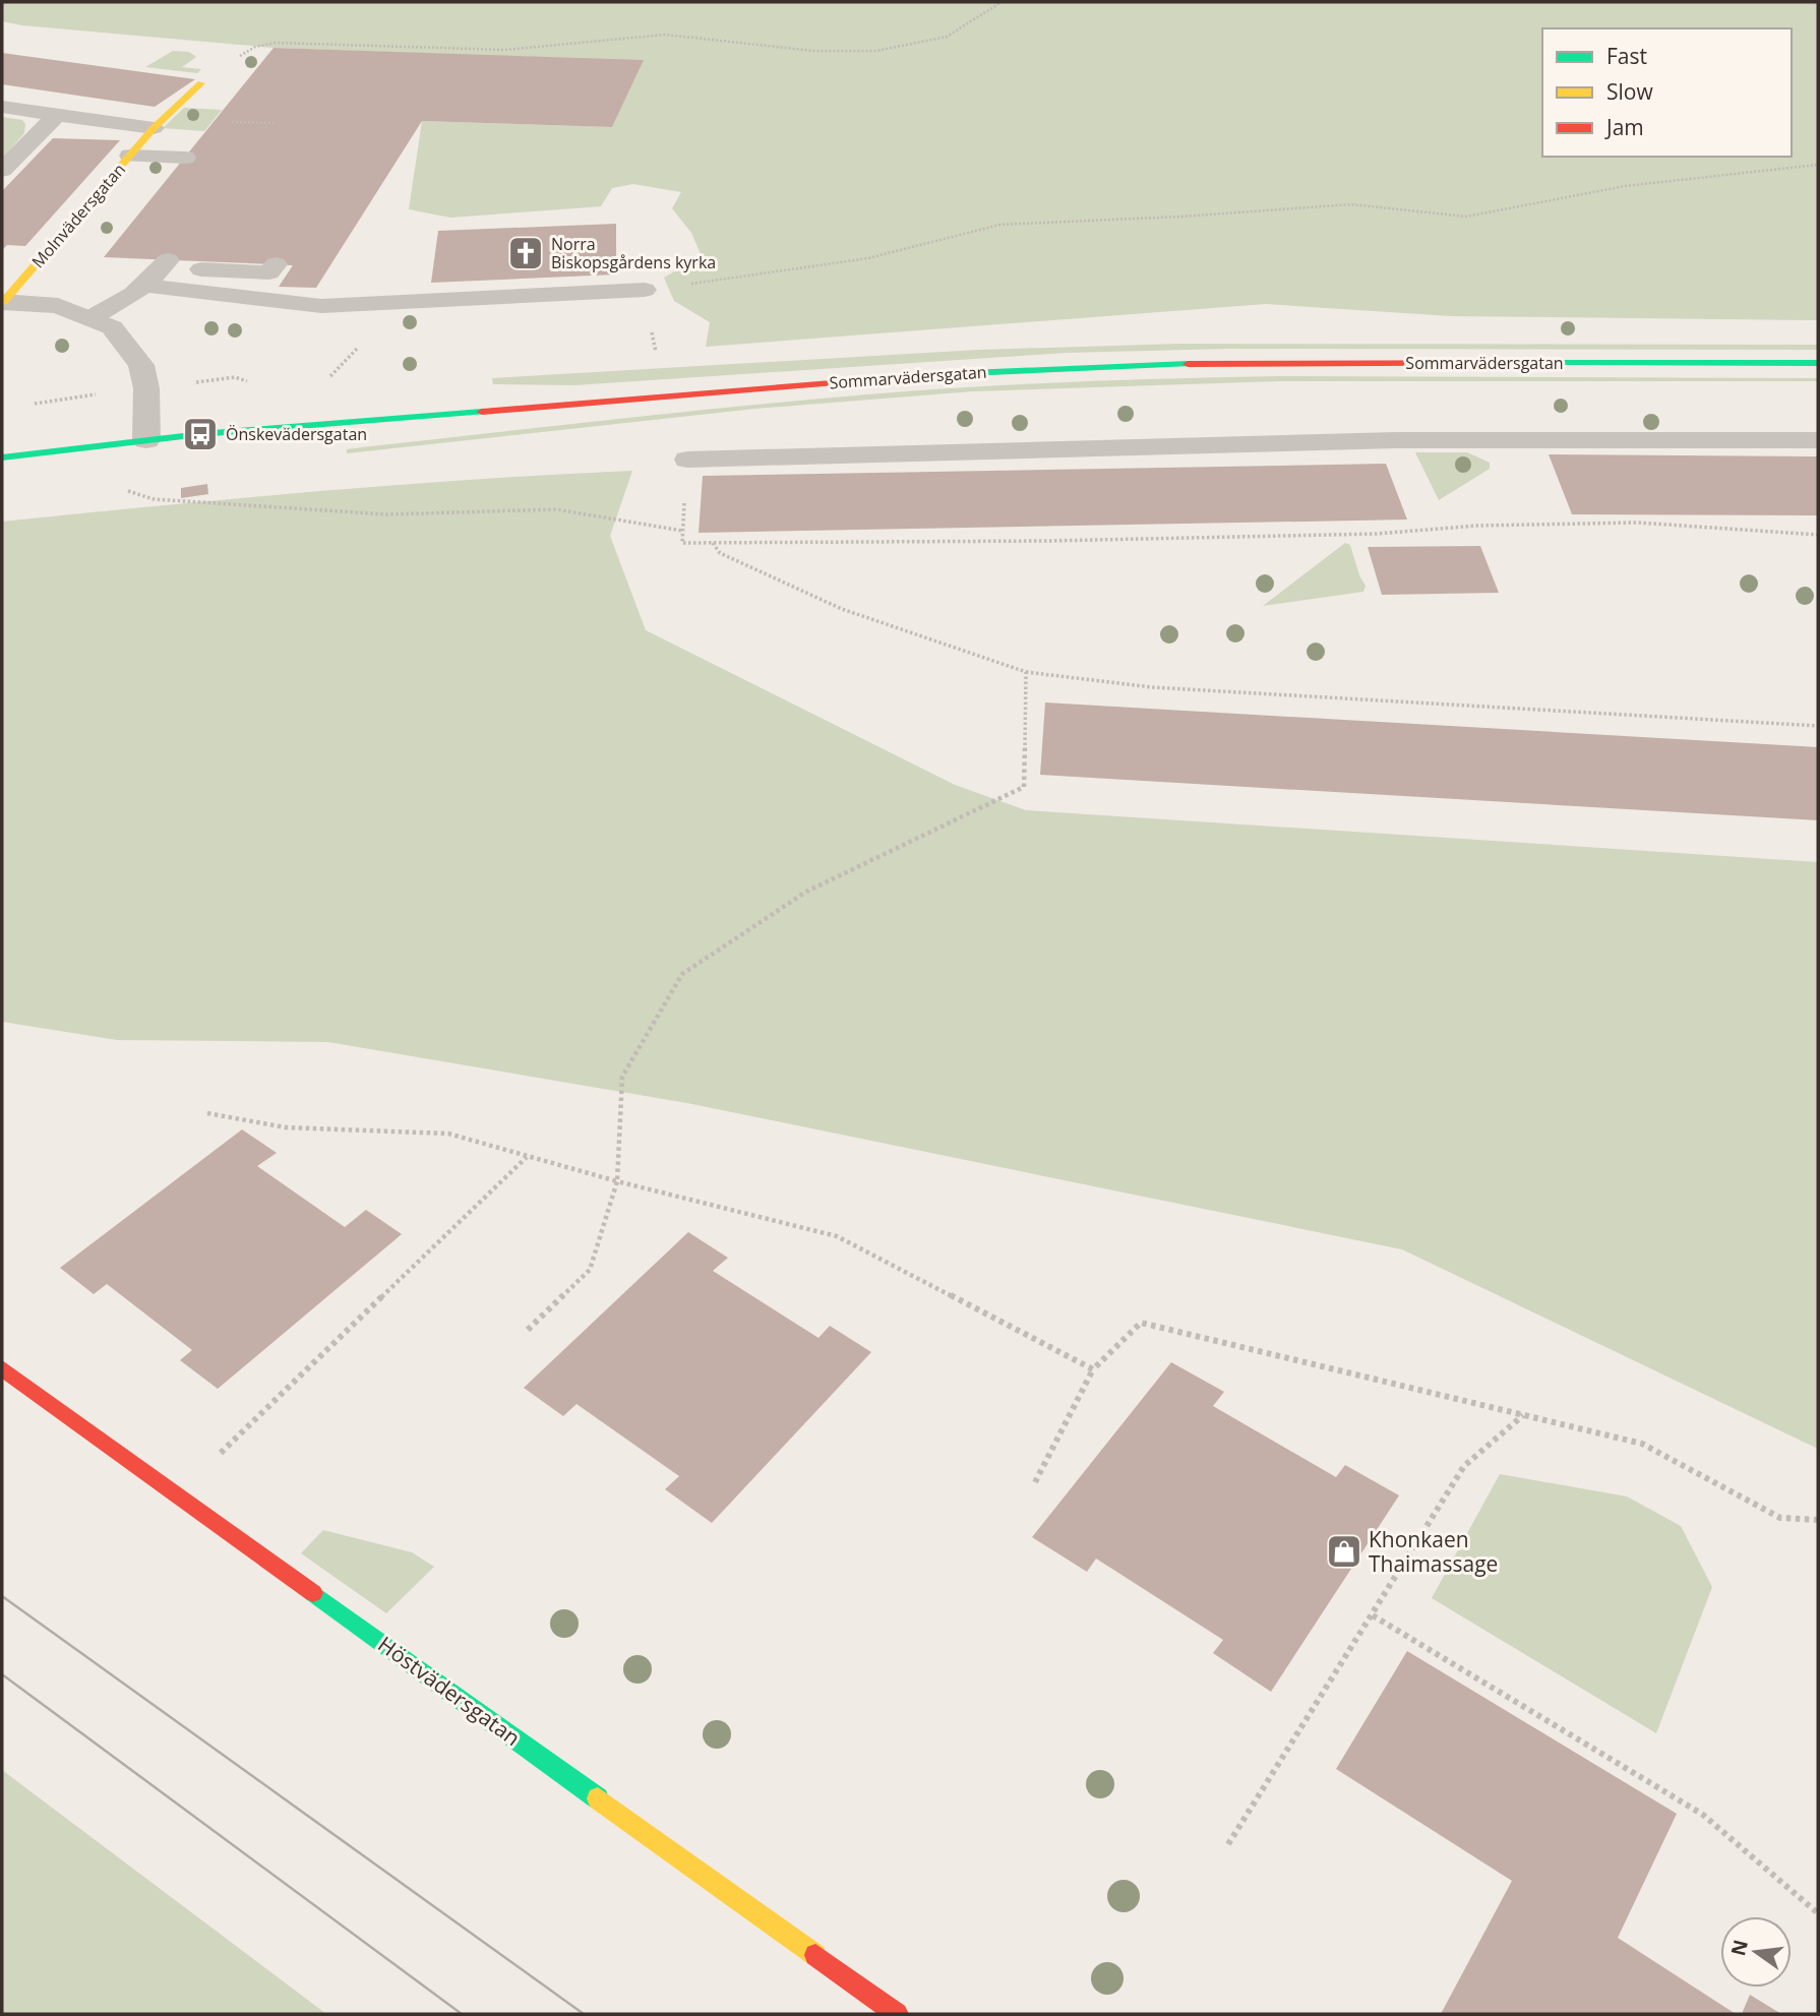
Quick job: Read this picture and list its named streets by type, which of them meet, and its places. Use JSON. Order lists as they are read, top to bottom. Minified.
{"streets":{"street":["Molnvädersgatan","Sommarvädersgatan","Höstvädersgatan"]},"places":{"church":["Norra Biskopsgårdens kyrka"],"bus stop":["Önskevädersgatan"],"shop":["Khonkaen Thaimassage"]},"legend":["Fast","Slow","Jam"],"north":"left"}
